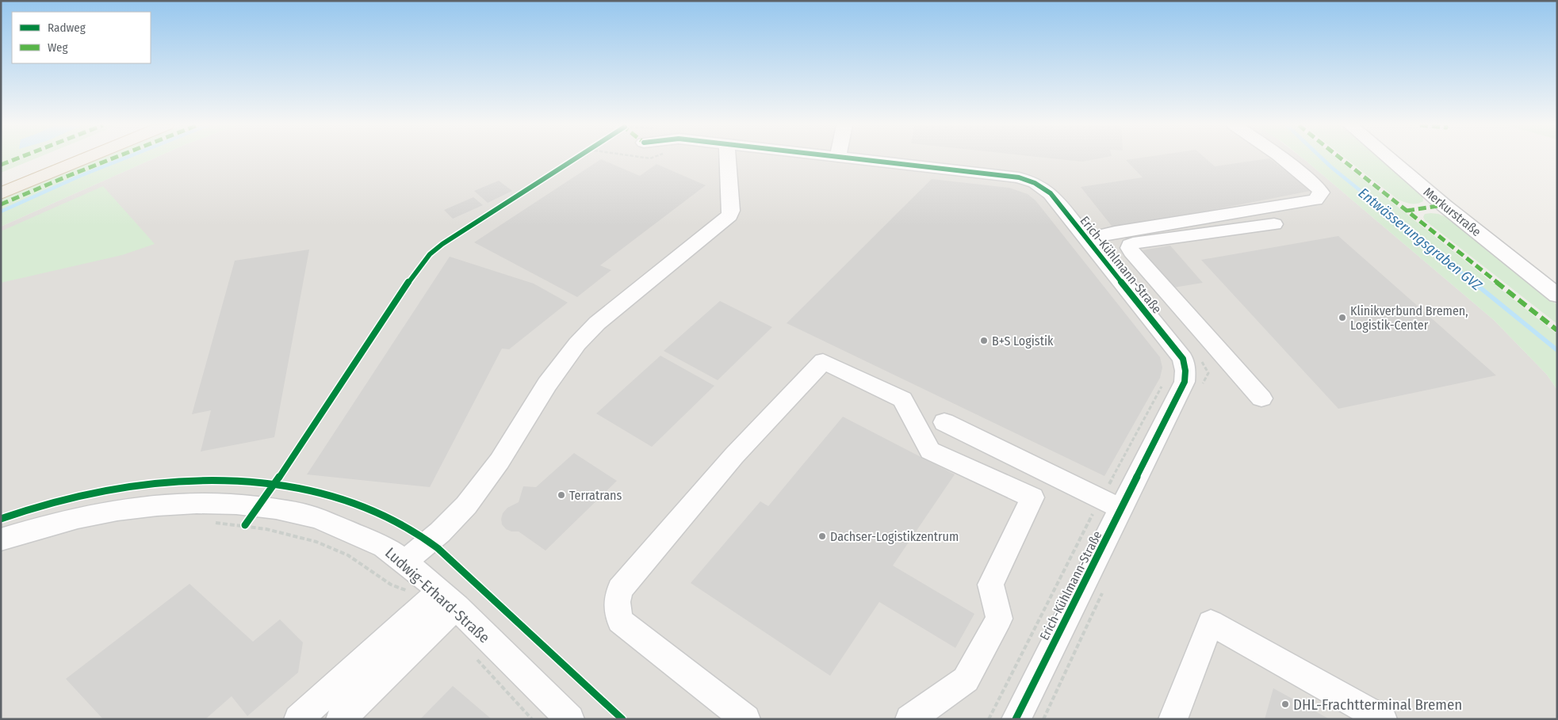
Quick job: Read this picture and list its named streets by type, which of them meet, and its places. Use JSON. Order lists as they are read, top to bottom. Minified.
{"streets":{"street":["Merkurstraße","Erich-Kühlmann-Straße","Ludwig-Erhard-Straße"]},"water":["Entwässerungsgraben GVZ"],"places":["Klinikverbund Bremen, Logistik-Center","B+S Logistik","Terratrans","Dachser-Logistikzentrum","DHL-Frachtterminal Bremen"],"legend":["Radweg","Weg"]}
